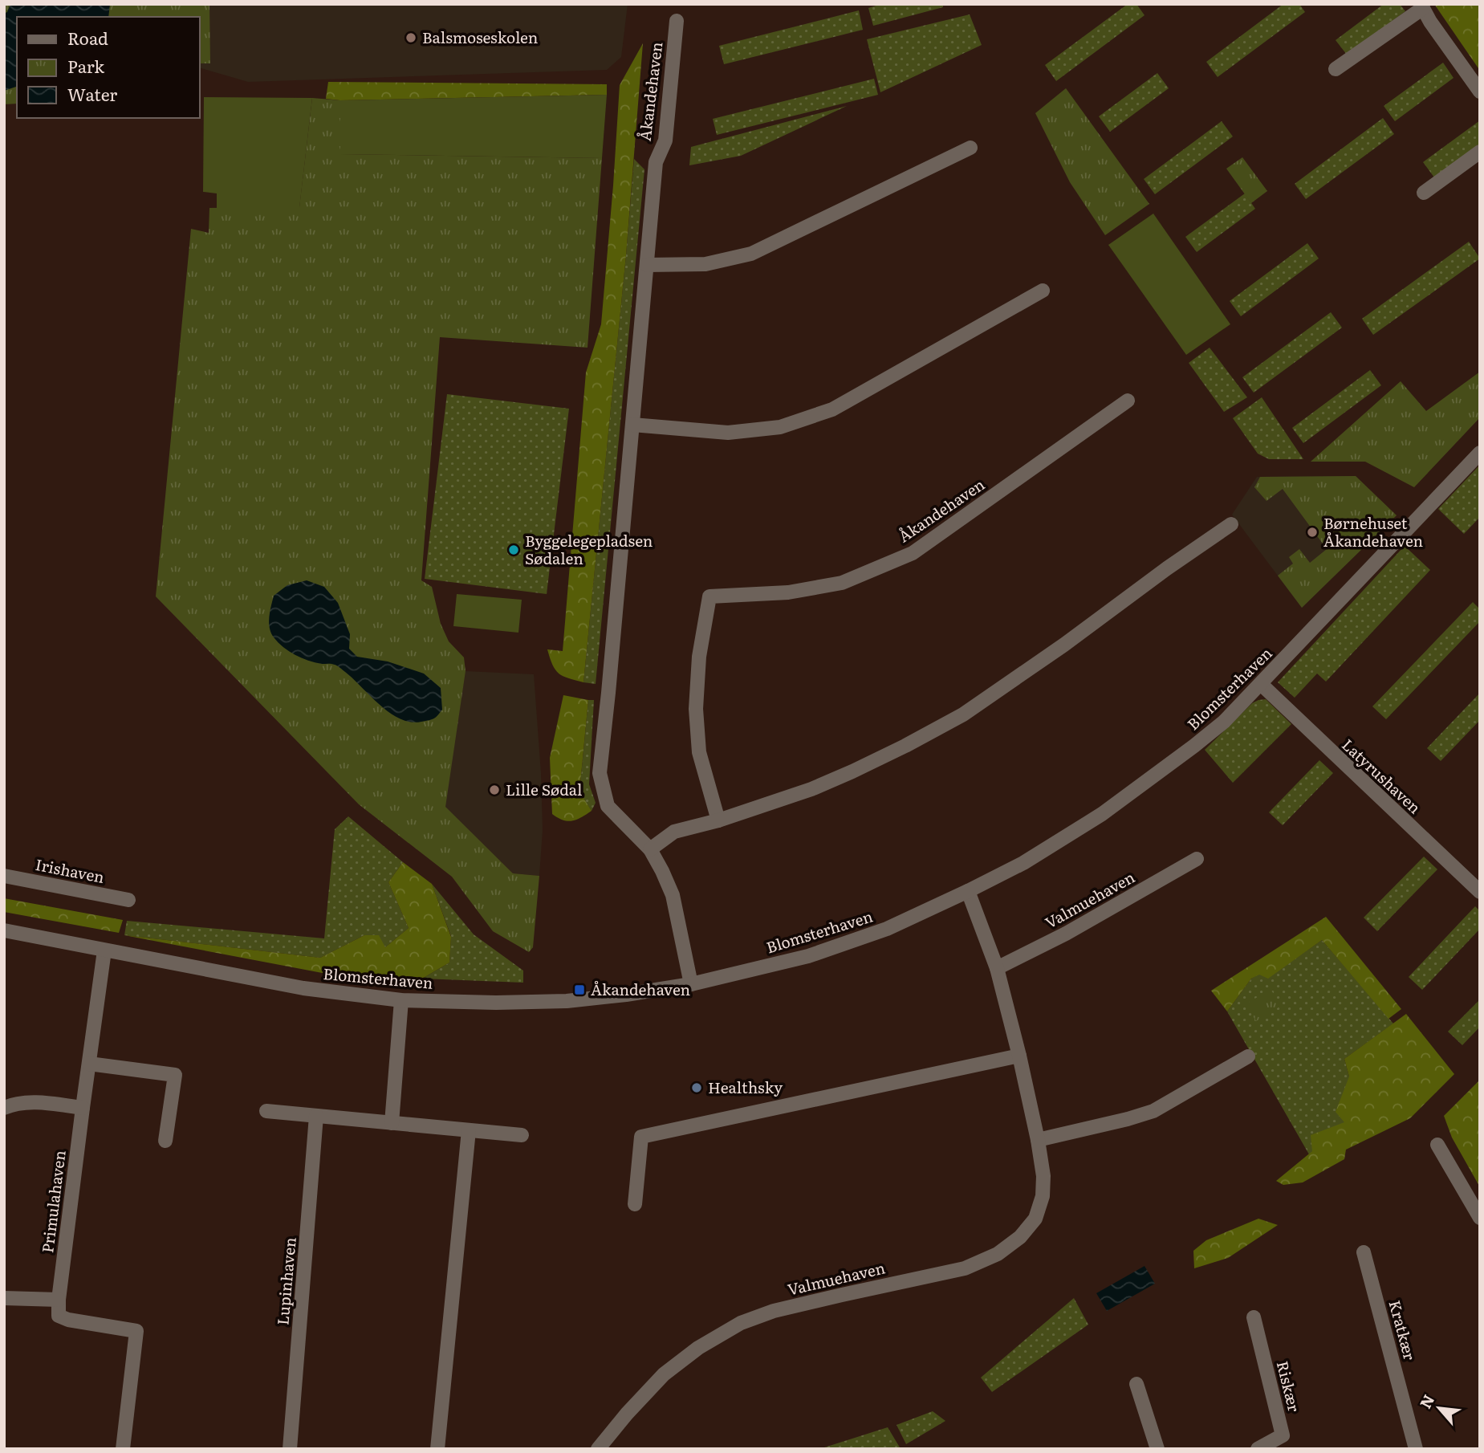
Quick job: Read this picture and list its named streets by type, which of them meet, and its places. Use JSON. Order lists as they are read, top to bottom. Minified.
{"streets":{"street":["Åkandehaven","Blomsterhaven","Latyrushaven","Irishaven","Valmuehaven","Primulahaven","Lupinhaven","Kratkær","Riskær"]},"crossings":[["Åkandehaven","Blomsterhaven"],["Blomsterhaven","Latyrushaven"],["Blomsterhaven","Valmuehaven"],["Blomsterhaven","Primulahaven"]],"places":{"other":["Balsmoseskolen","Børnehuset Åkandehaven","Byggelegepladsen Sødalen","Lille Sødal","Healthsky"],"transit":["Åkandehaven"]},"legend":["Road","Park","Water"],"north":"top left"}
